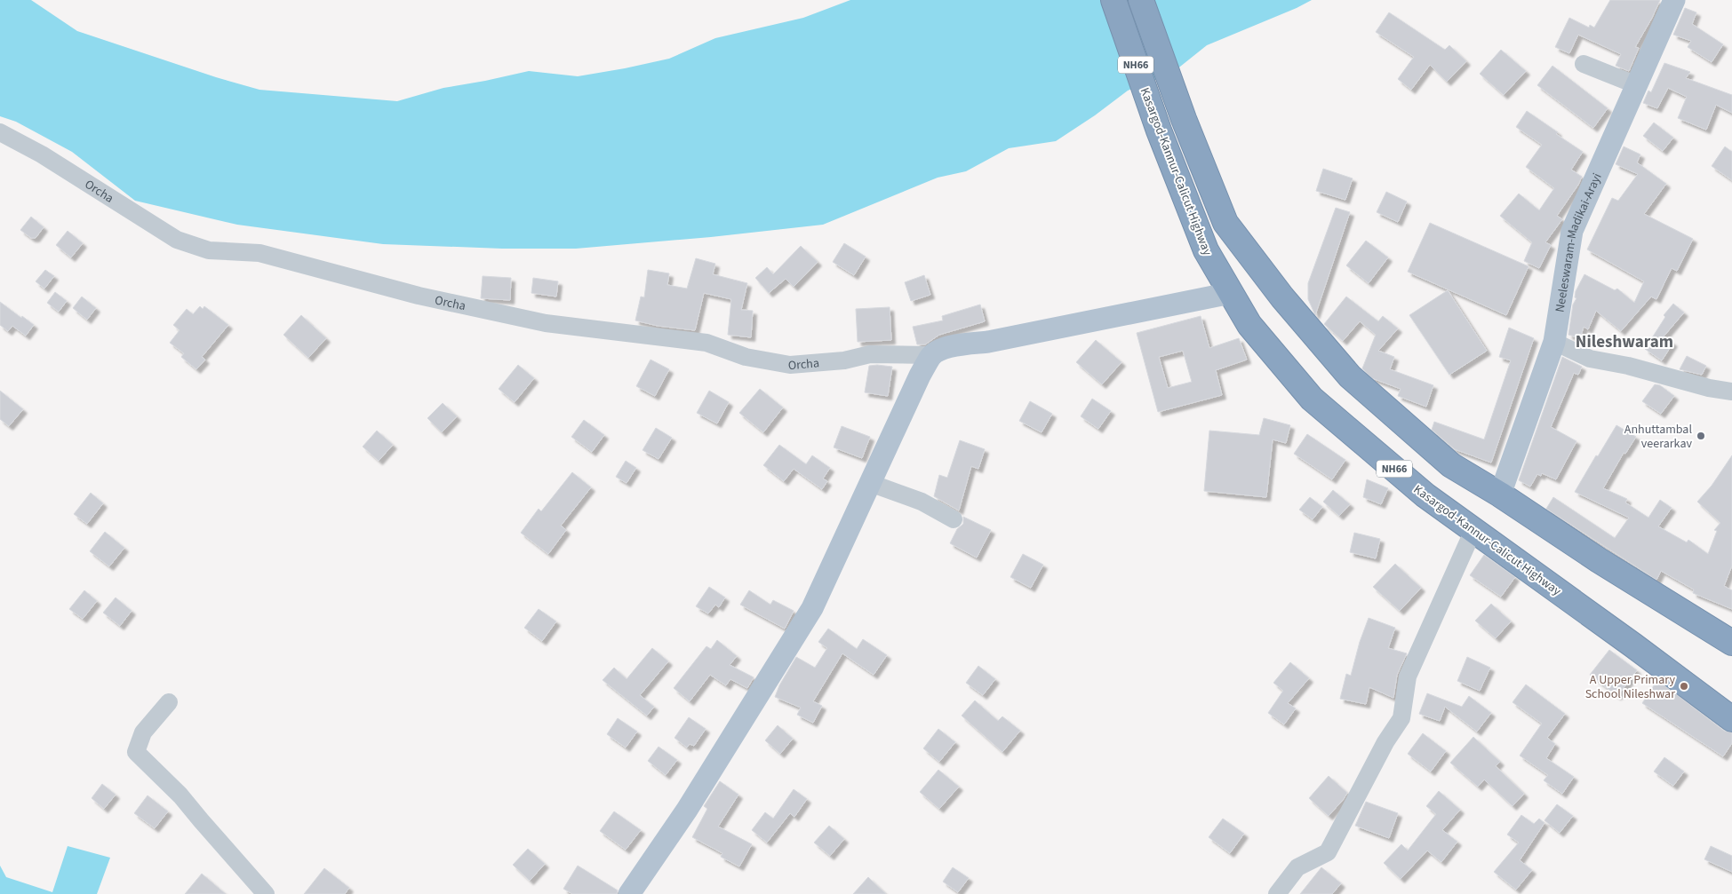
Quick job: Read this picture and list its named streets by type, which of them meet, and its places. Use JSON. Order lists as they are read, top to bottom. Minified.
{"streets":{"highway":["NH66","Kasargod-Kannur-Calicut Highway"],"main road":["Neeleswaram-Madikai-Arayi"],"street":["Orcha"]},"crossings":[["Kasargod-Kannur-Calicut Highway","Neeleswaram-Madikai-Arayi"]],"districts":["Nileshwaram"],"places":["Anhuttambal veerarkav","A Upper Primary School Nileshwar"]}
